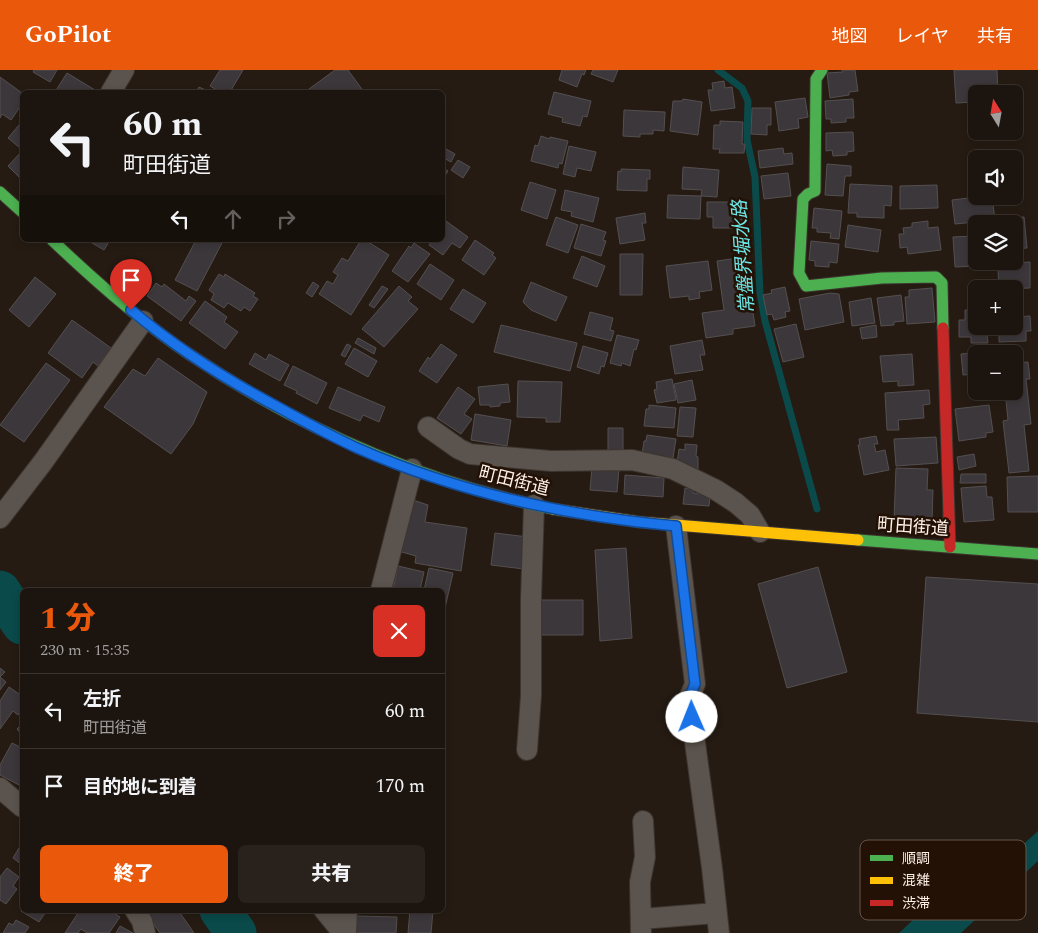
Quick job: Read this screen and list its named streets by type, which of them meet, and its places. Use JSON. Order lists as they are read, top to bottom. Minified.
{"streets":{"main road":["町田街道"]},"water":["常盤界堀水路"],"legend":["順調","混雑","渋滞"],"north":"top","page":{"header":"GoPilot","nav":["地図","レイヤ","共有"],"map_buttons":["+","−"],"turn":["60 m","町田街道"],"heading":["1 分","230 m · 15:35"],"list":[{"name":"左折","note":"町田街道","value":"60 m"},{"name":"目的地に到着","value":"170 m"}],"buttons":["終了","共有"]}}
